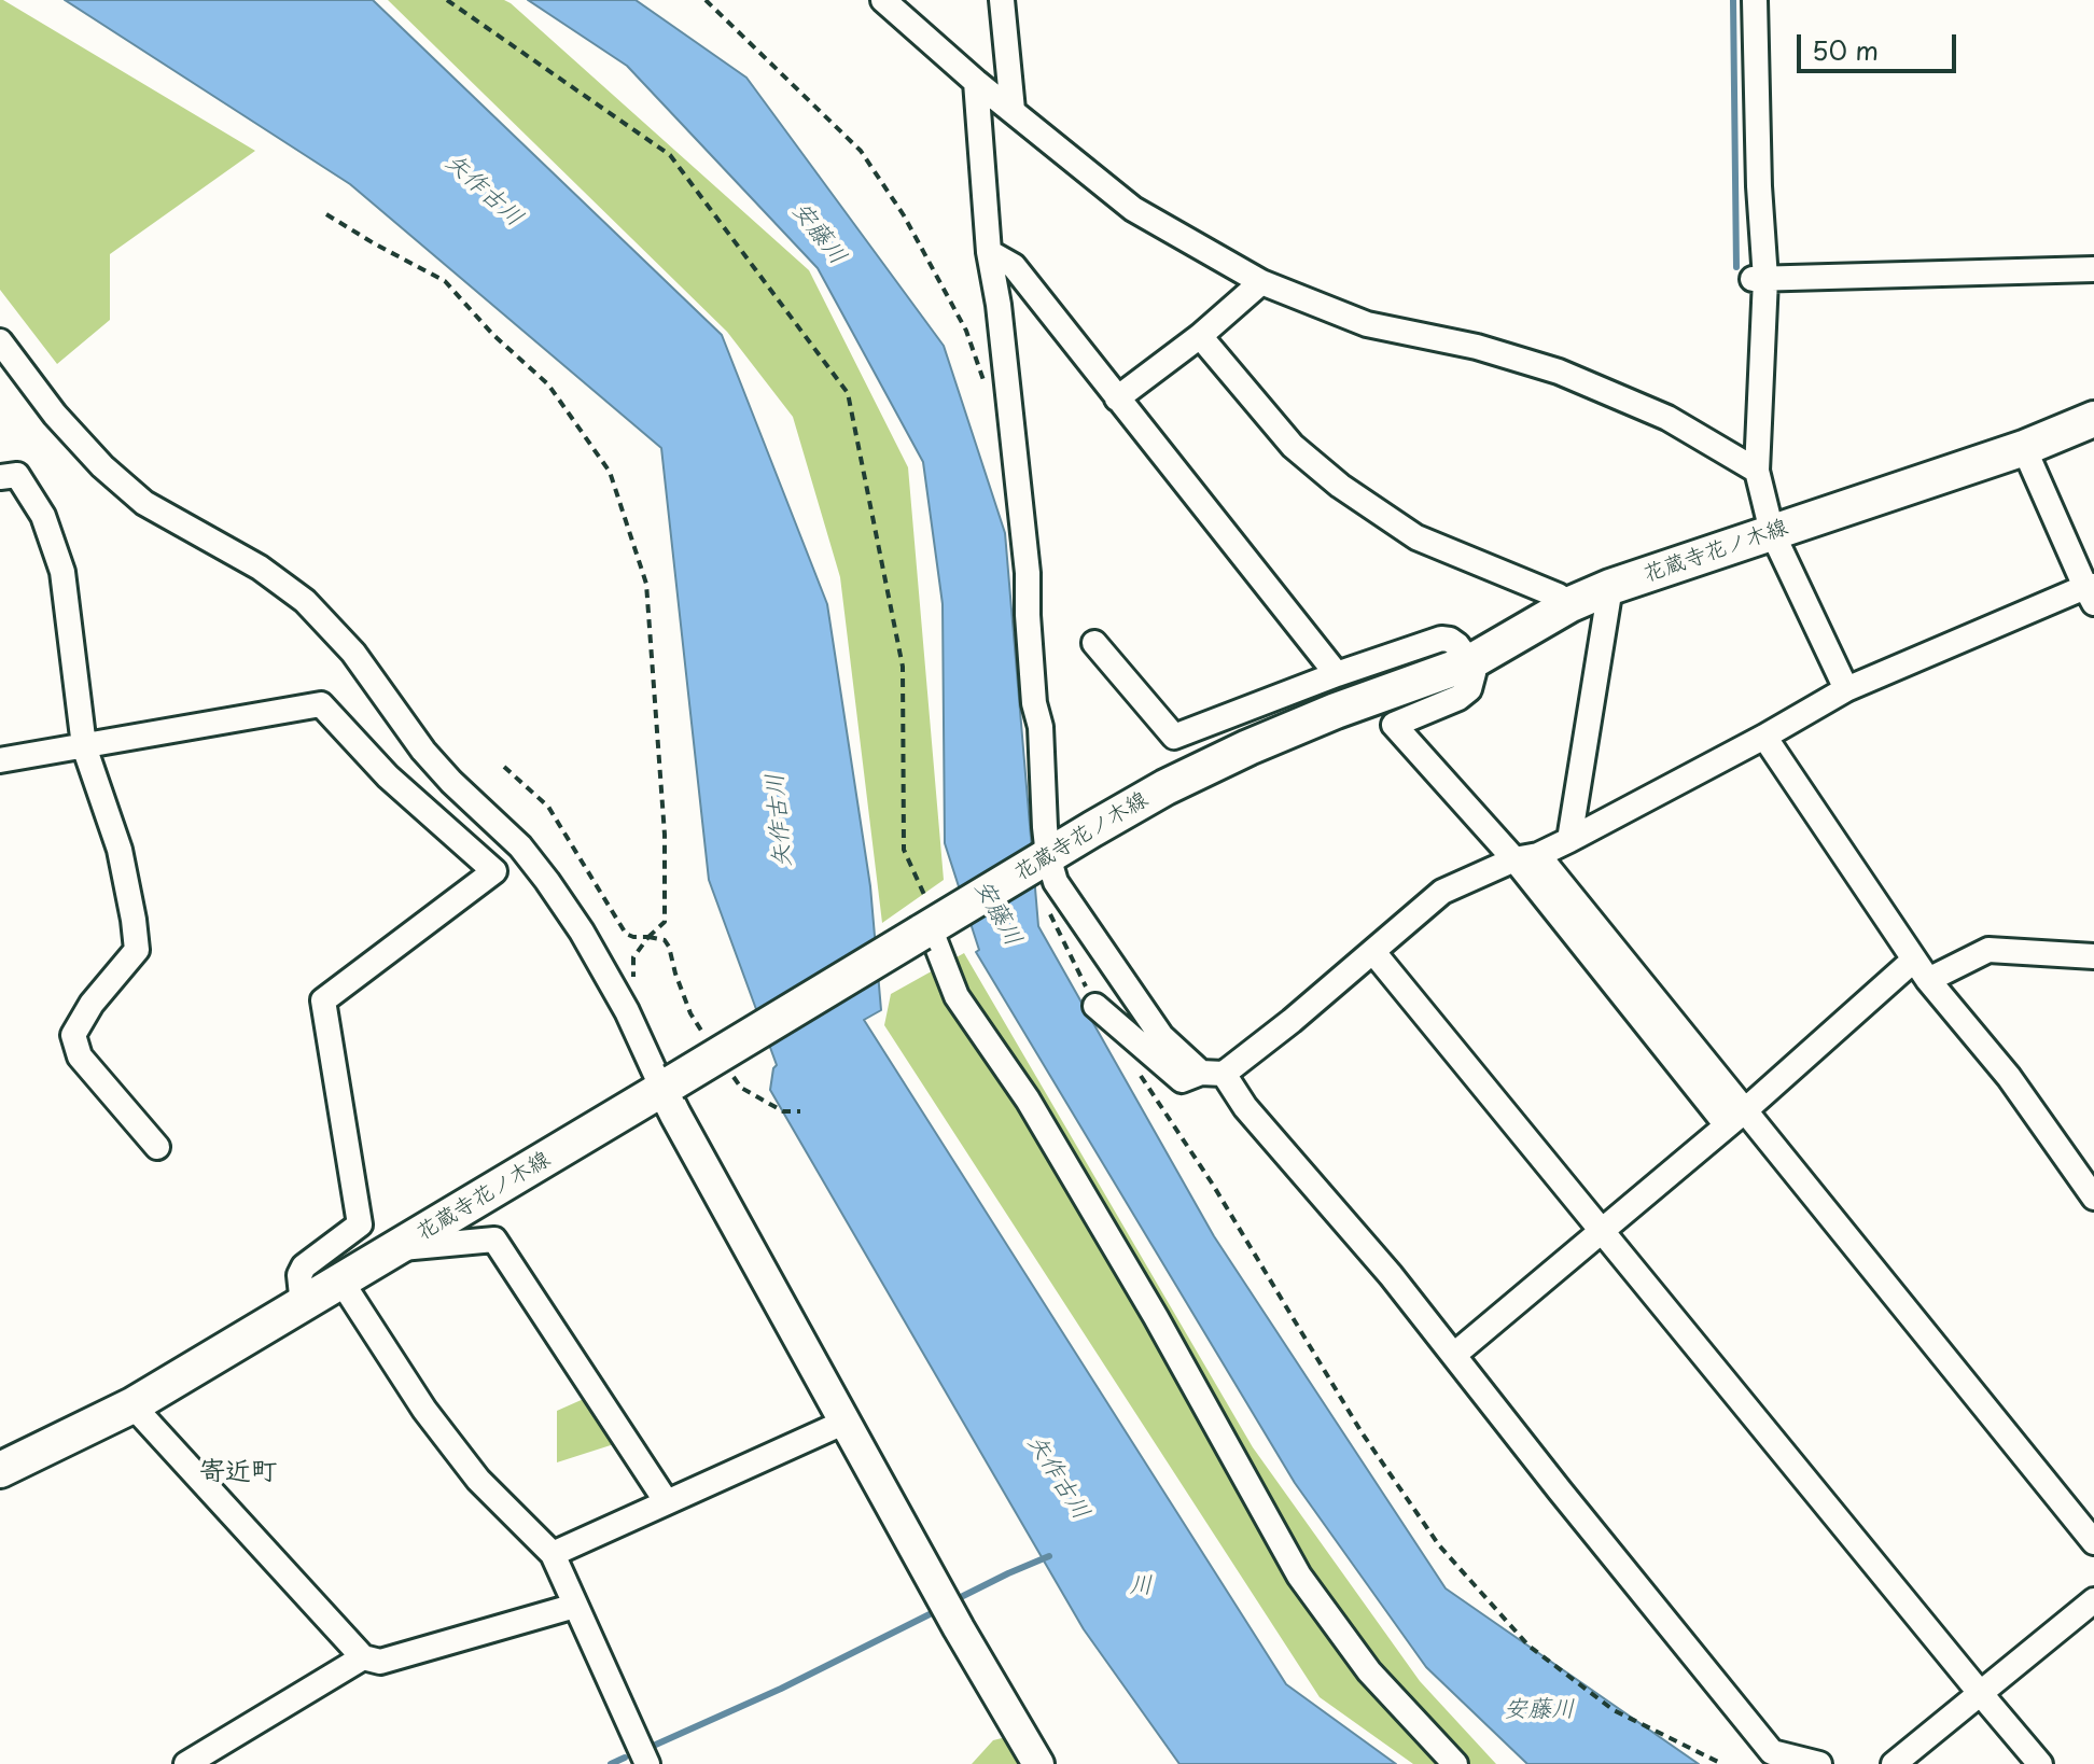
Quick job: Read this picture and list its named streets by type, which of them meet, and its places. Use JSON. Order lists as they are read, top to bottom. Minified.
{"streets":{"main road":["花蔵寺花ノ木線"]},"districts":["寄近町"],"water":["矢作古川","安藤川","川"],"scale_bar":"50 m"}
